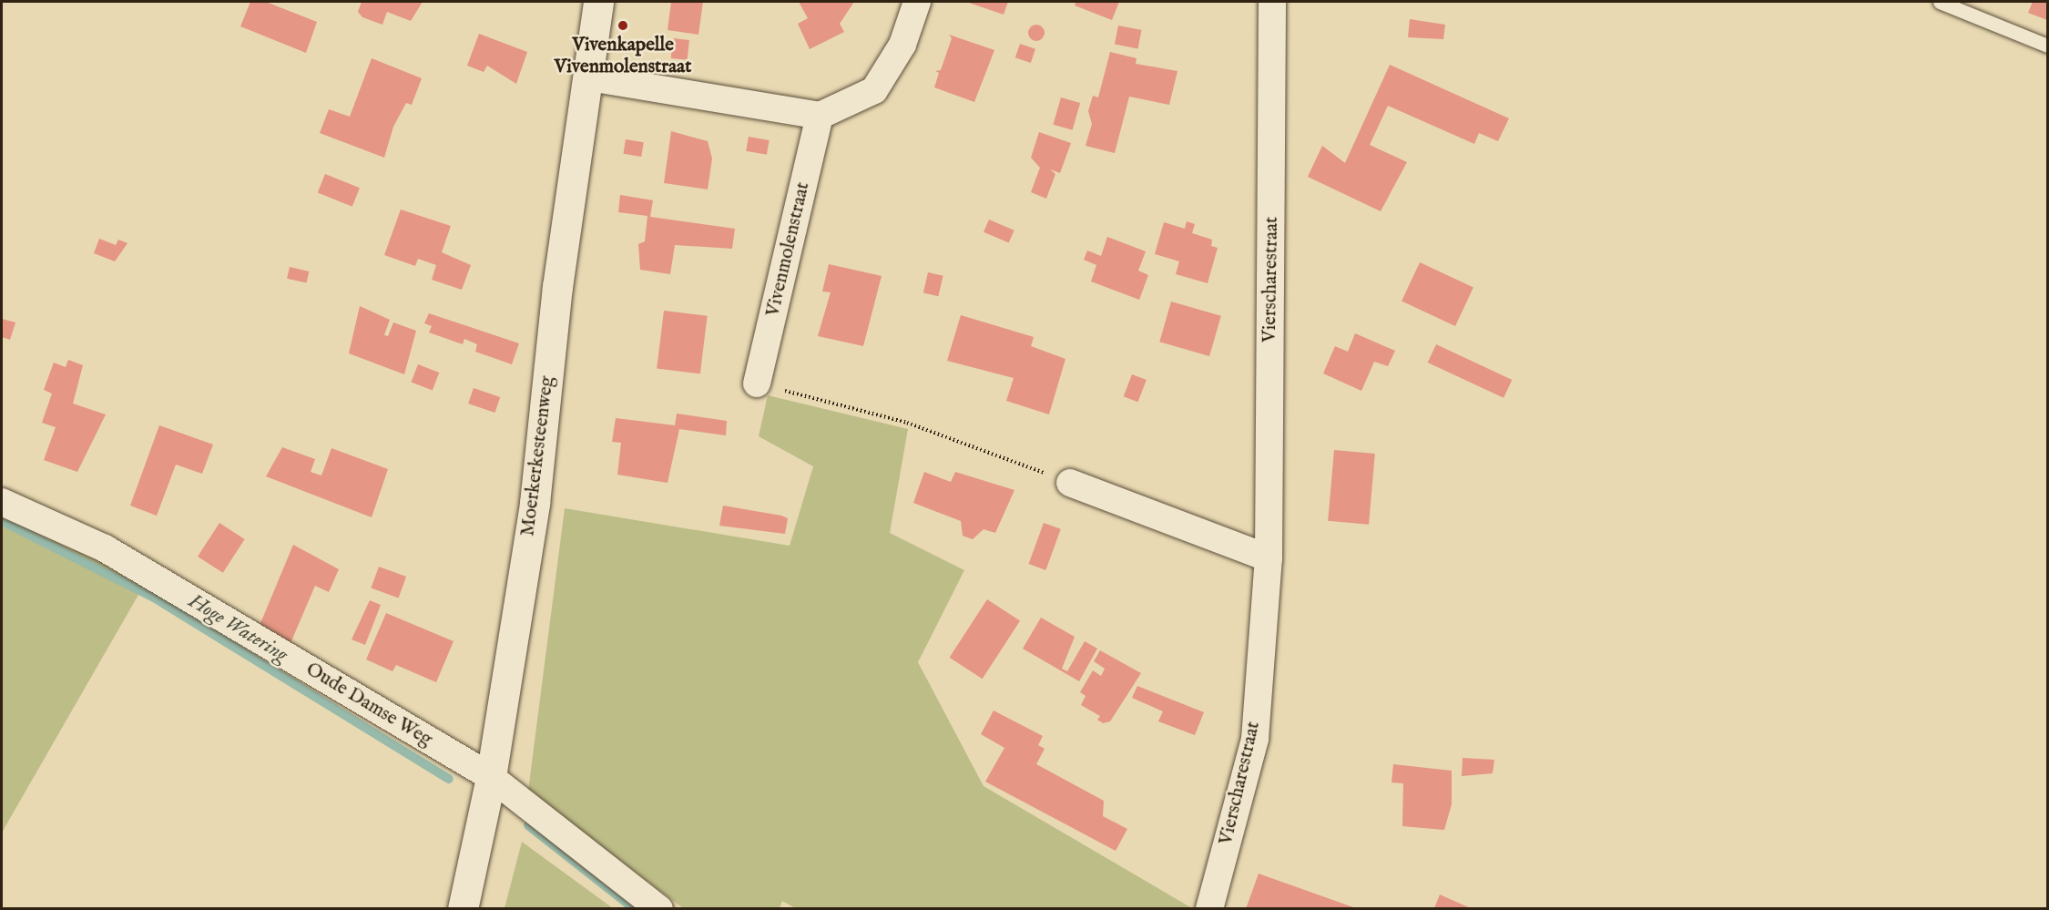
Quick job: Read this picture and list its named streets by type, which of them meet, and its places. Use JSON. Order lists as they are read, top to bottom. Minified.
{"streets":{"street":["Vivenmolenstraat","Vierscharestraat","Moerkerkesteenweg","Oude Damse Weg"]},"crossings":[["Moerkerkesteenweg","Oude Damse Weg"]],"water":["Hoge Watering"],"places":["Vivenkapelle Vivenmolenstraat"]}
